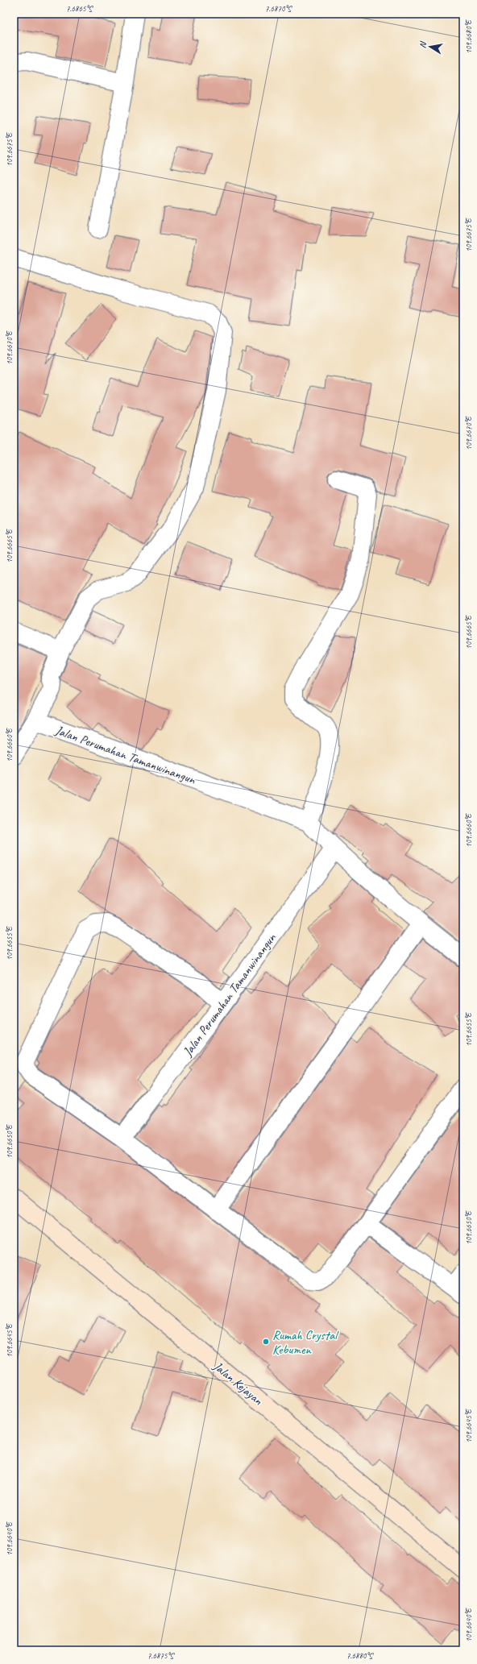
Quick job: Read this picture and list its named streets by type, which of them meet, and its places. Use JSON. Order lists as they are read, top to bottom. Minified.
{"streets":{"main road":["Jalan Kejayan"],"street":["Jalan Perumahan Tamanwinangun"]},"places":["Rumah Crystal Kebumen"],"north":"left","coordinates":["7.6865°S","7.6870°S","109.6680°E","109.6675°E","109.6670°E","109.6665°E","109.6660°E","109.6655°E","109.6650°E","109.6645°E","109.6640°E","7.6875°S","7.6880°S"]}
